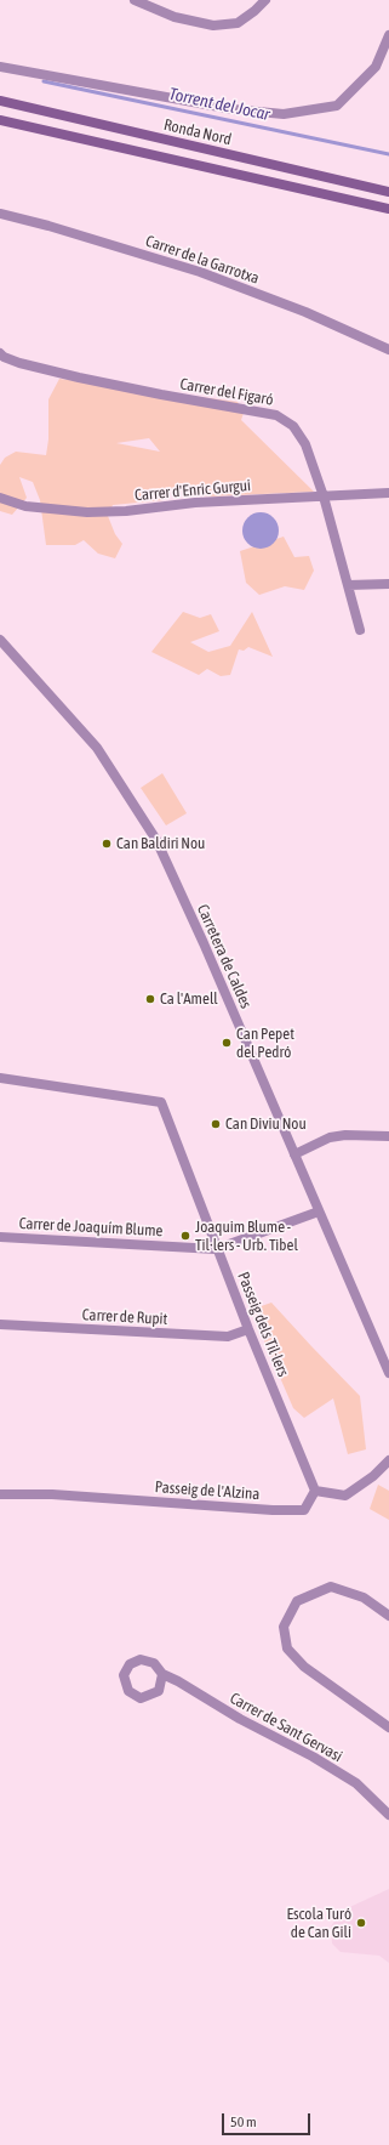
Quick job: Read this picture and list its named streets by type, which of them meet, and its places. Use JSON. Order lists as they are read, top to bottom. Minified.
{"streets":{"main road":["Ronda Nord"],"street":["Carrer de la Garrotxa","Carrer del Figaró","Carrer d'Enric Gurgui","Carretera de Caldes","Carrer de Joaquím Blume","Carrer de Rupit","Passeig dels Til·lers","Passeig de l'Alzina","Carrer de Sant Gervasi"]},"crossings":[["Carrer del Figaró","Carrer d'Enric Gurgui"],["Carretera de Caldes","Carrer de Joaquím Blume"],["Carrer de Joaquím Blume","Passeig dels Til·lers"],["Carrer de Rupit","Passeig dels Til·lers"],["Passeig dels Til·lers","Passeig de l'Alzina"]],"water":["Torrent del Jocar"],"places":["Can Baldiri Nou","Ca l'Amell","Can Pepet del Pedró","Can Diviu Nou","Joaquim Blume - Til·lers - Urb. Tibel","Escola Turó de Can Gili"],"scale_bar":"50 m"}
